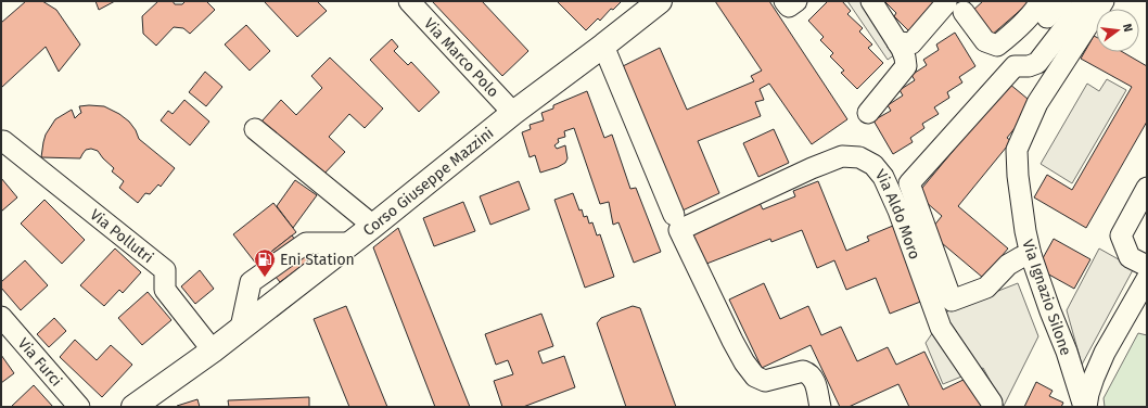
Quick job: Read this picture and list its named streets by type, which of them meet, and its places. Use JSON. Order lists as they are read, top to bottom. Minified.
{"streets":{"main road":["Corso Giuseppe Mazzini"],"street":["Via Marco Polo","Via Aldo Moro","Via Pollutri","Via Ignazio Silone","Via Furci"]},"crossings":[["Via Marco Polo","Corso Giuseppe Mazzini"],["Corso Giuseppe Mazzini","Via Pollutri"]],"places":{"fuel station":["Eni Station"]},"north":"right"}
